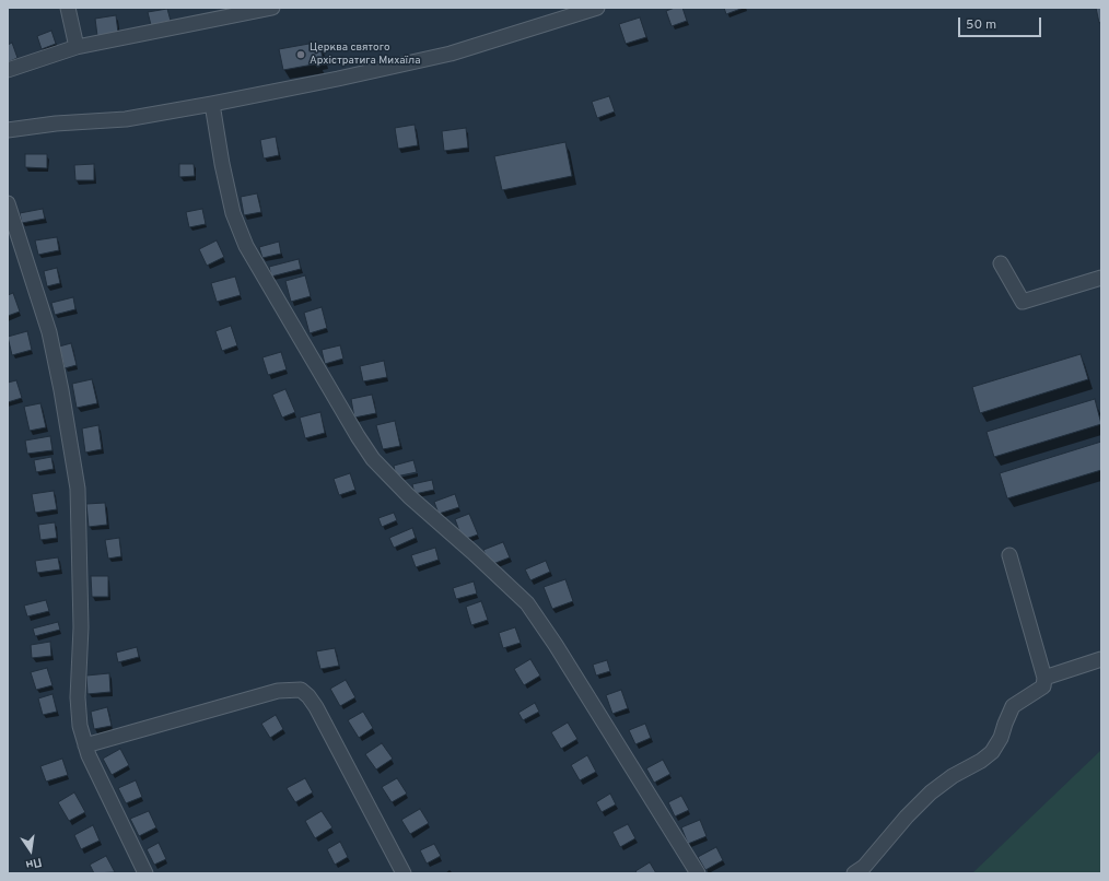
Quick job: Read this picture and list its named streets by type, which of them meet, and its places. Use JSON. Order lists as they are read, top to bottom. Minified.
{"places":["Церква святого Архістратига Михаїла"],"scale_bar":"50 m","north":"bottom"}
